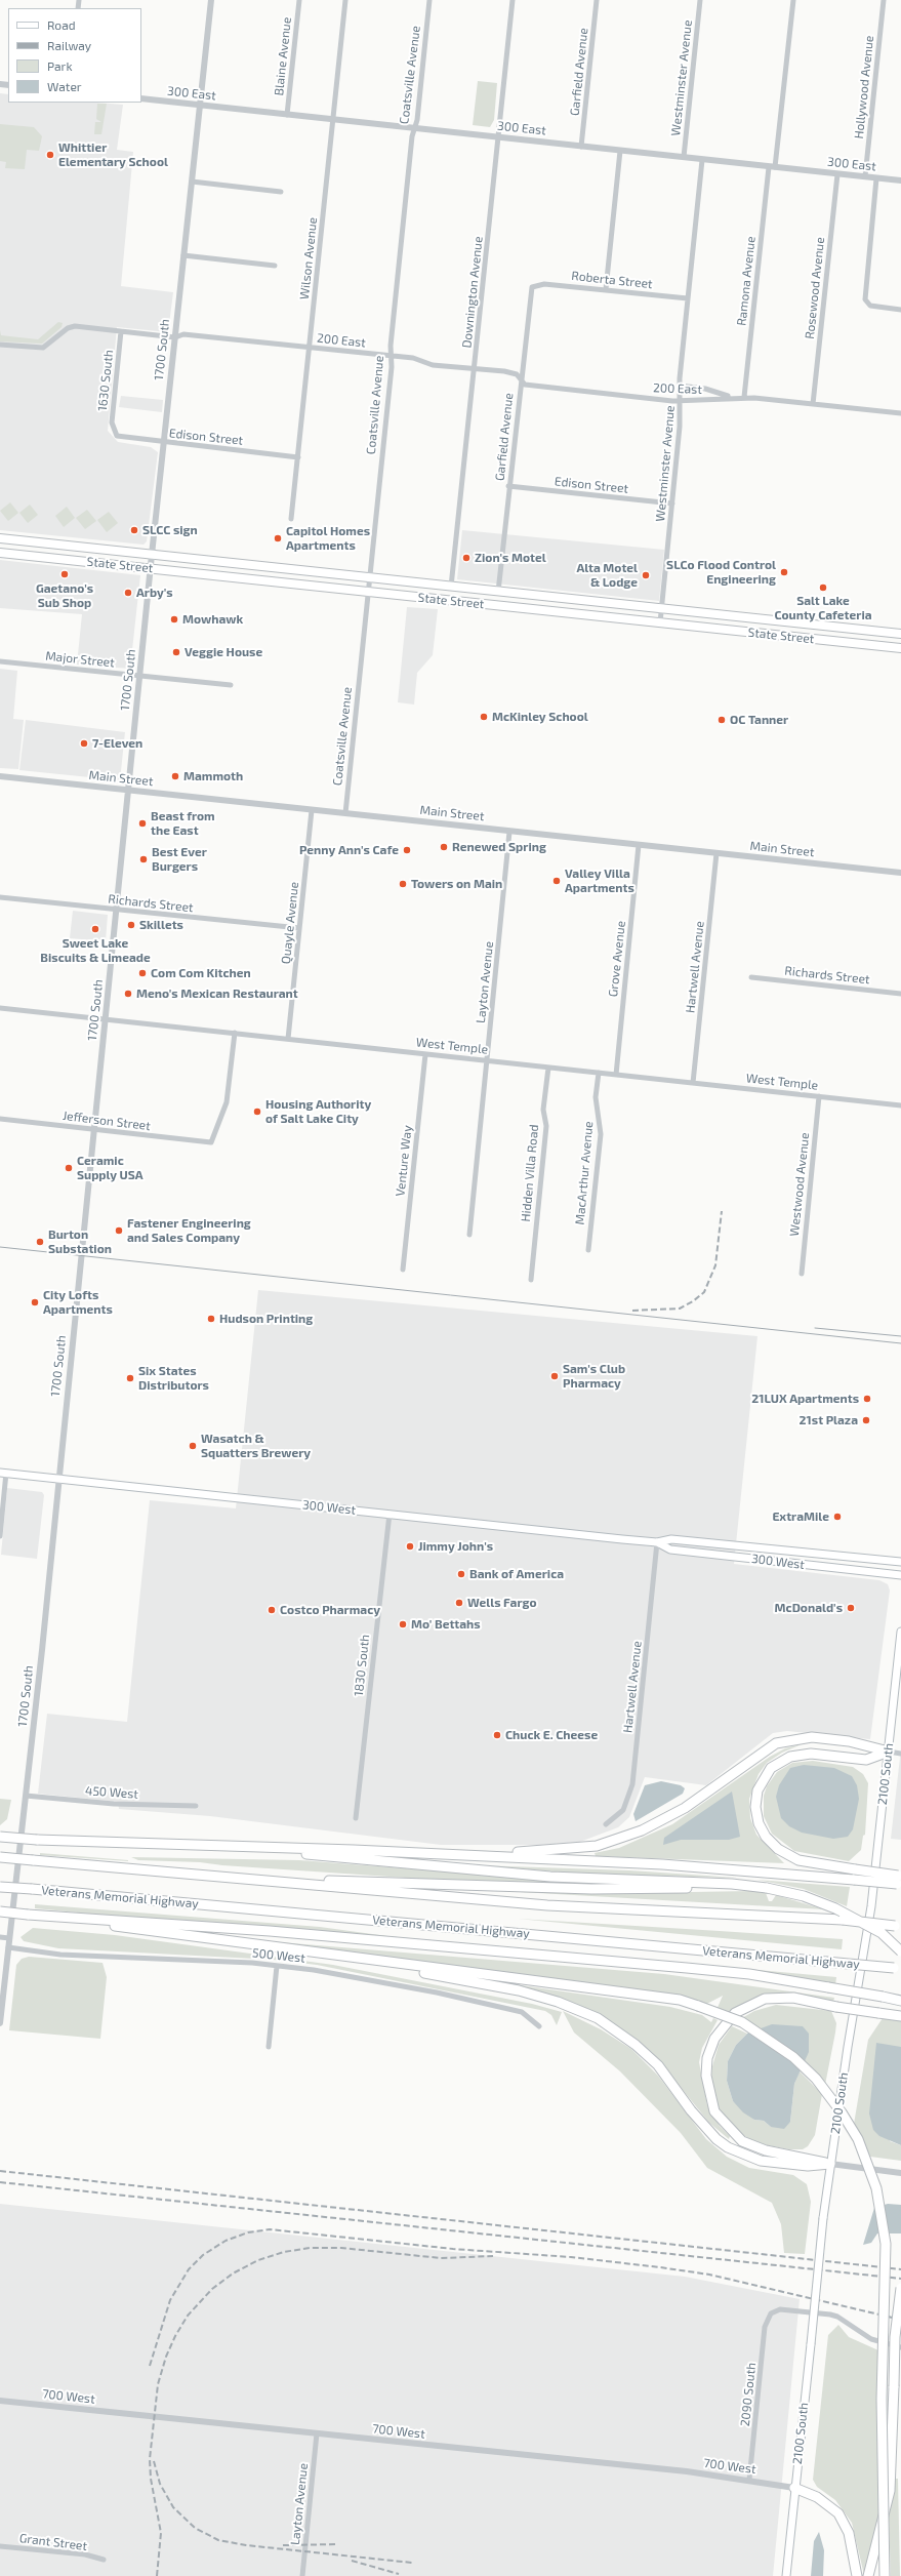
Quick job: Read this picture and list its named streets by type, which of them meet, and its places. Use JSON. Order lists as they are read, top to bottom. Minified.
{"streets":{"highway":["Veterans Memorial Highway"],"main road":["State Street","300 West","2100 South"],"street":["Blaine Avenue","Garfield Avenue","Coatsville Avenue","Westminster Avenue","Hollywood Avenue","300 East","Wilson Avenue","Roberta Street","Ramona Avenue","Rosewood Avenue","Downington Avenue","200 East","1700 South","1630 South","Edison Street","Major Street","Main Street","Richards Street","Quayle Avenue","Grove Avenue","Hartwell Avenue","Layton Avenue","West Temple","Jefferson Street","Venture Way","Hidden Villa Road","MacArthur Avenue","Westwood Avenue","1830 South","450 West","500 West","2090 South","700 West","Grant Street"]},"crossings":[["Blaine Avenue","300 East"],["Garfield Avenue","300 East"],["Garfield Avenue","Roberta Street"],["Garfield Avenue","200 East"],["Garfield Avenue","Edison Street"],["Garfield Avenue","State Street"],["Coatsville Avenue","300 East"],["Coatsville Avenue","200 East"],["Coatsville Avenue","State Street"],["Coatsville Avenue","Main Street"],["Westminster Avenue","300 East"],["Westminster Avenue","Roberta Street"],["Westminster Avenue","200 East"],["Westminster Avenue","Edison Street"],["Westminster Avenue","State Street"],["Hollywood Avenue","300 East"],["300 East","Wilson Avenue"],["300 East","Ramona Avenue"],["300 East","Rosewood Avenue"],["300 East","Downington Avenue"],["300 East","1700 South"],["Wilson Avenue","200 East"],["Wilson Avenue","Edison Street"],["Ramona Avenue","200 East"],["Rosewood Avenue","200 East"],["Downington Avenue","200 East"],["Downington Avenue","State Street"],["200 East","1700 South"],["200 East","1630 South"],["1700 South","Edison Street"],["1700 South","State Street"],["1700 South","Major Street"],["1700 South","Main Street"],["1700 South","Richards Street"],["1700 South","West Temple"],["1700 South","Jefferson Street"],["1700 South","300 West"],["1700 South","450 West"],["1700 South","500 West"],["1630 South","Edison Street"],["Main Street","Quayle Avenue"],["Main Street","Grove Avenue"],["Main Street","Hartwell Avenue"],["Main Street","Layton Avenue"],["Richards Street","Quayle Avenue"],["Quayle Avenue","West Temple"],["Grove Avenue","West Temple"],["Hartwell Avenue","West Temple"],["Hartwell Avenue","300 West"],["Layton Avenue","West Temple"],["Layton Avenue","700 West"],["West Temple","Jefferson Street"],["West Temple","Venture Way"],["West Temple","Hidden Villa Road"],["West Temple","MacArthur Avenue"],["West Temple","Westwood Avenue"],["300 West","1830 South"],["2100 South","700 West"],["2090 South","700 West"]],"places":["Whittier Elementary School","SLCC sign","Capitol Homes Apartments","Zion's Motel","SLCo Flood Control Engineering","Gaetano's Sub Shop","Alta Motel & Lodge","Salt Lake County Cafeteria","Arby's","Mowhawk","Veggie House","McKinley School","OC Tanner","7-Eleven","Mammoth","Beast from the East","Renewed Spring","Penny Ann's Cafe","Best Ever Burgers","Valley Villa Apartments","Towers on Main","Skillets","Sweet Lake Biscuits & Limeade","Com Com Kitchen","Meno's Mexican Restaurant","Housing Authority of Salt Lake City","Ceramic Supply USA","Fastener Engineering and Sales Company","Burton Substation","City Lofts Apartments","Hudson Printing","Sam's Club Pharmacy","Six States Distributors","21LUX Apartments","21st Plaza","Wasatch & Squatters Brewery","ExtraMile","Jimmy John's","Bank of America","Wells Fargo","McDonald's","Costco Pharmacy","Mo' Bettahs","Chuck E. Cheese"],"legend":["Road","Railway","Park","Water"]}
